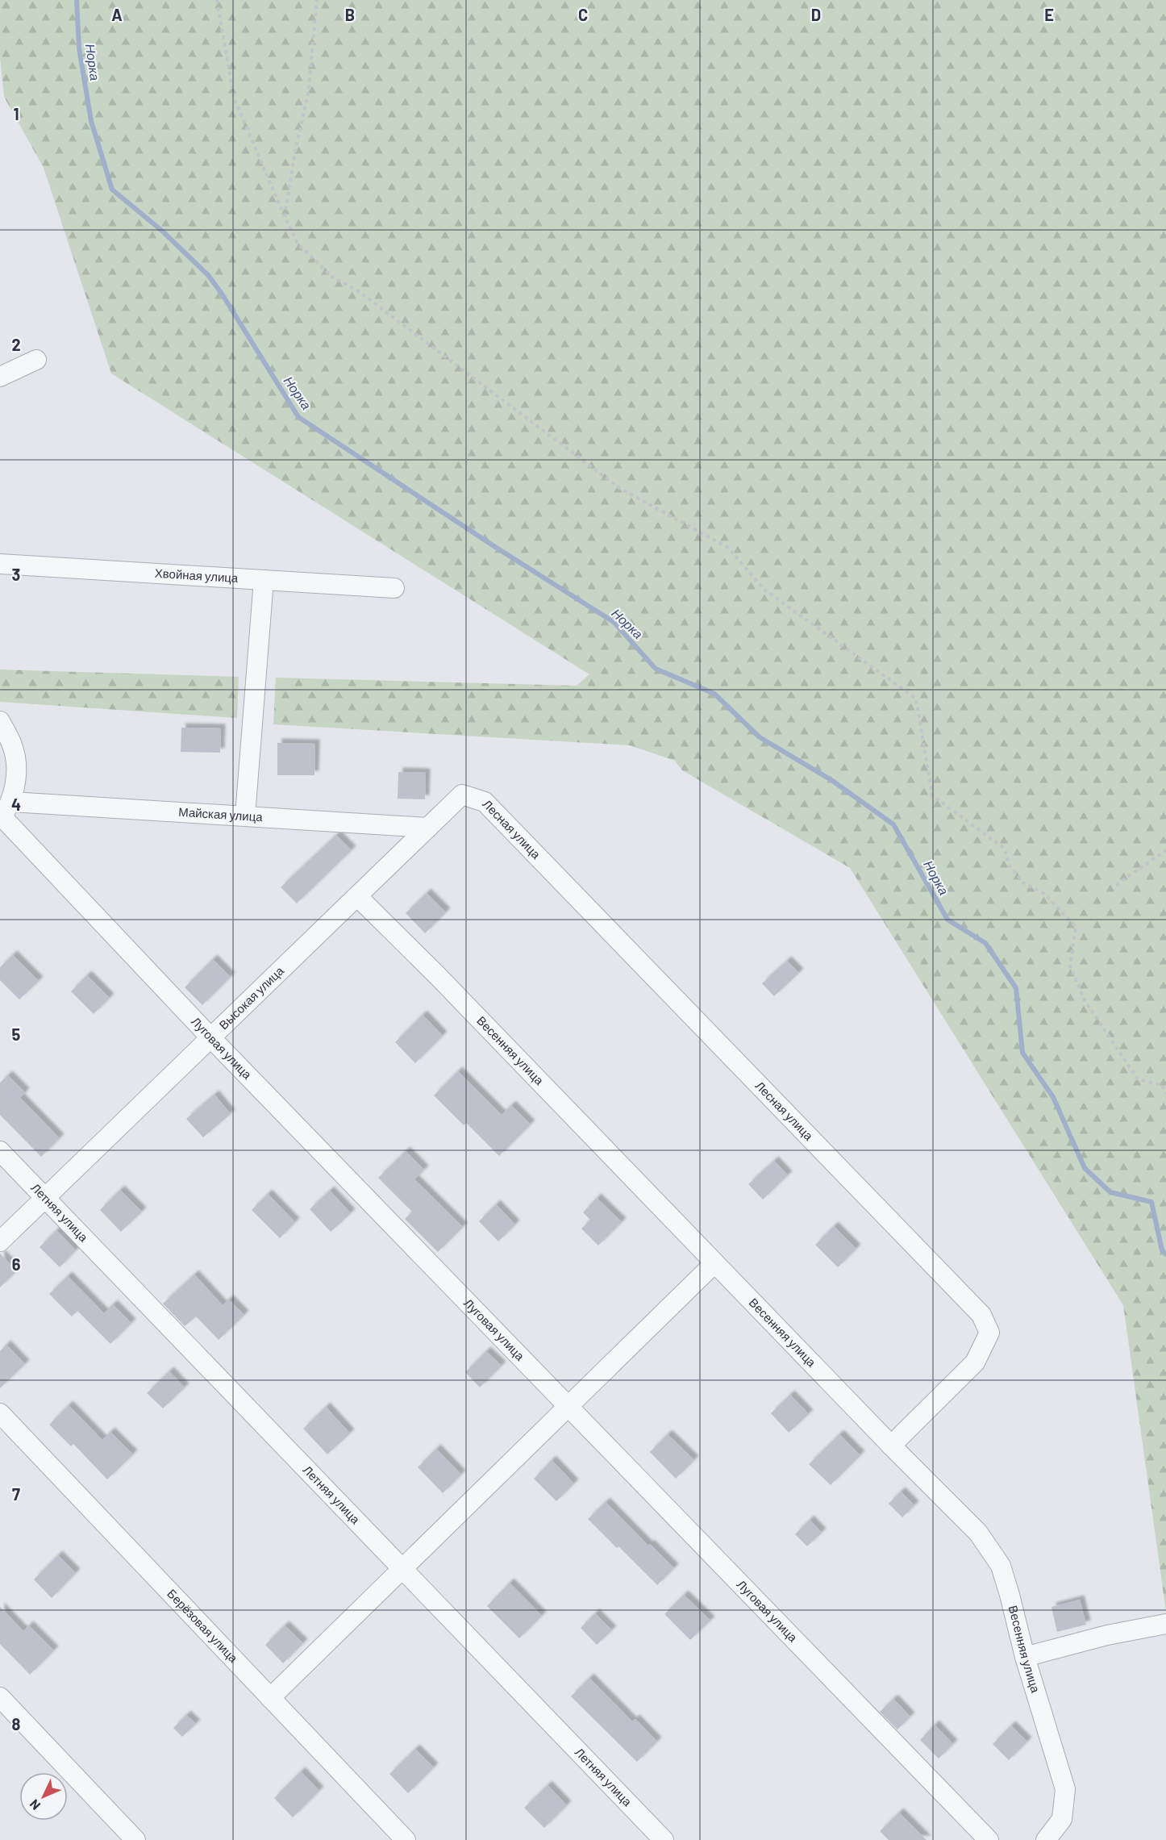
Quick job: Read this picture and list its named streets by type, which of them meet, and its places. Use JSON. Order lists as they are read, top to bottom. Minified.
{"streets":{"street":["Хвойная улица","Майская улица","Лесная улица","Высокая улица","Луговая улица","Весенняя улица","Летняя улица","Берёзовая улица"]},"crossings":[["Майская улица","Высокая улица"],["Майская улица","Луговая улица"],["Лесная улица","Высокая улица"],["Лесная улица","Весенняя улица"],["Высокая улица","Луговая улица"],["Высокая улица","Весенняя улица"],["Высокая улица","Летняя улица"]],"water":["Норка"],"north":"bottom left","grid":{"columns":["A","B","C","D","E"],"rows":["1","2","3","4","5","6","7","8"]}}
